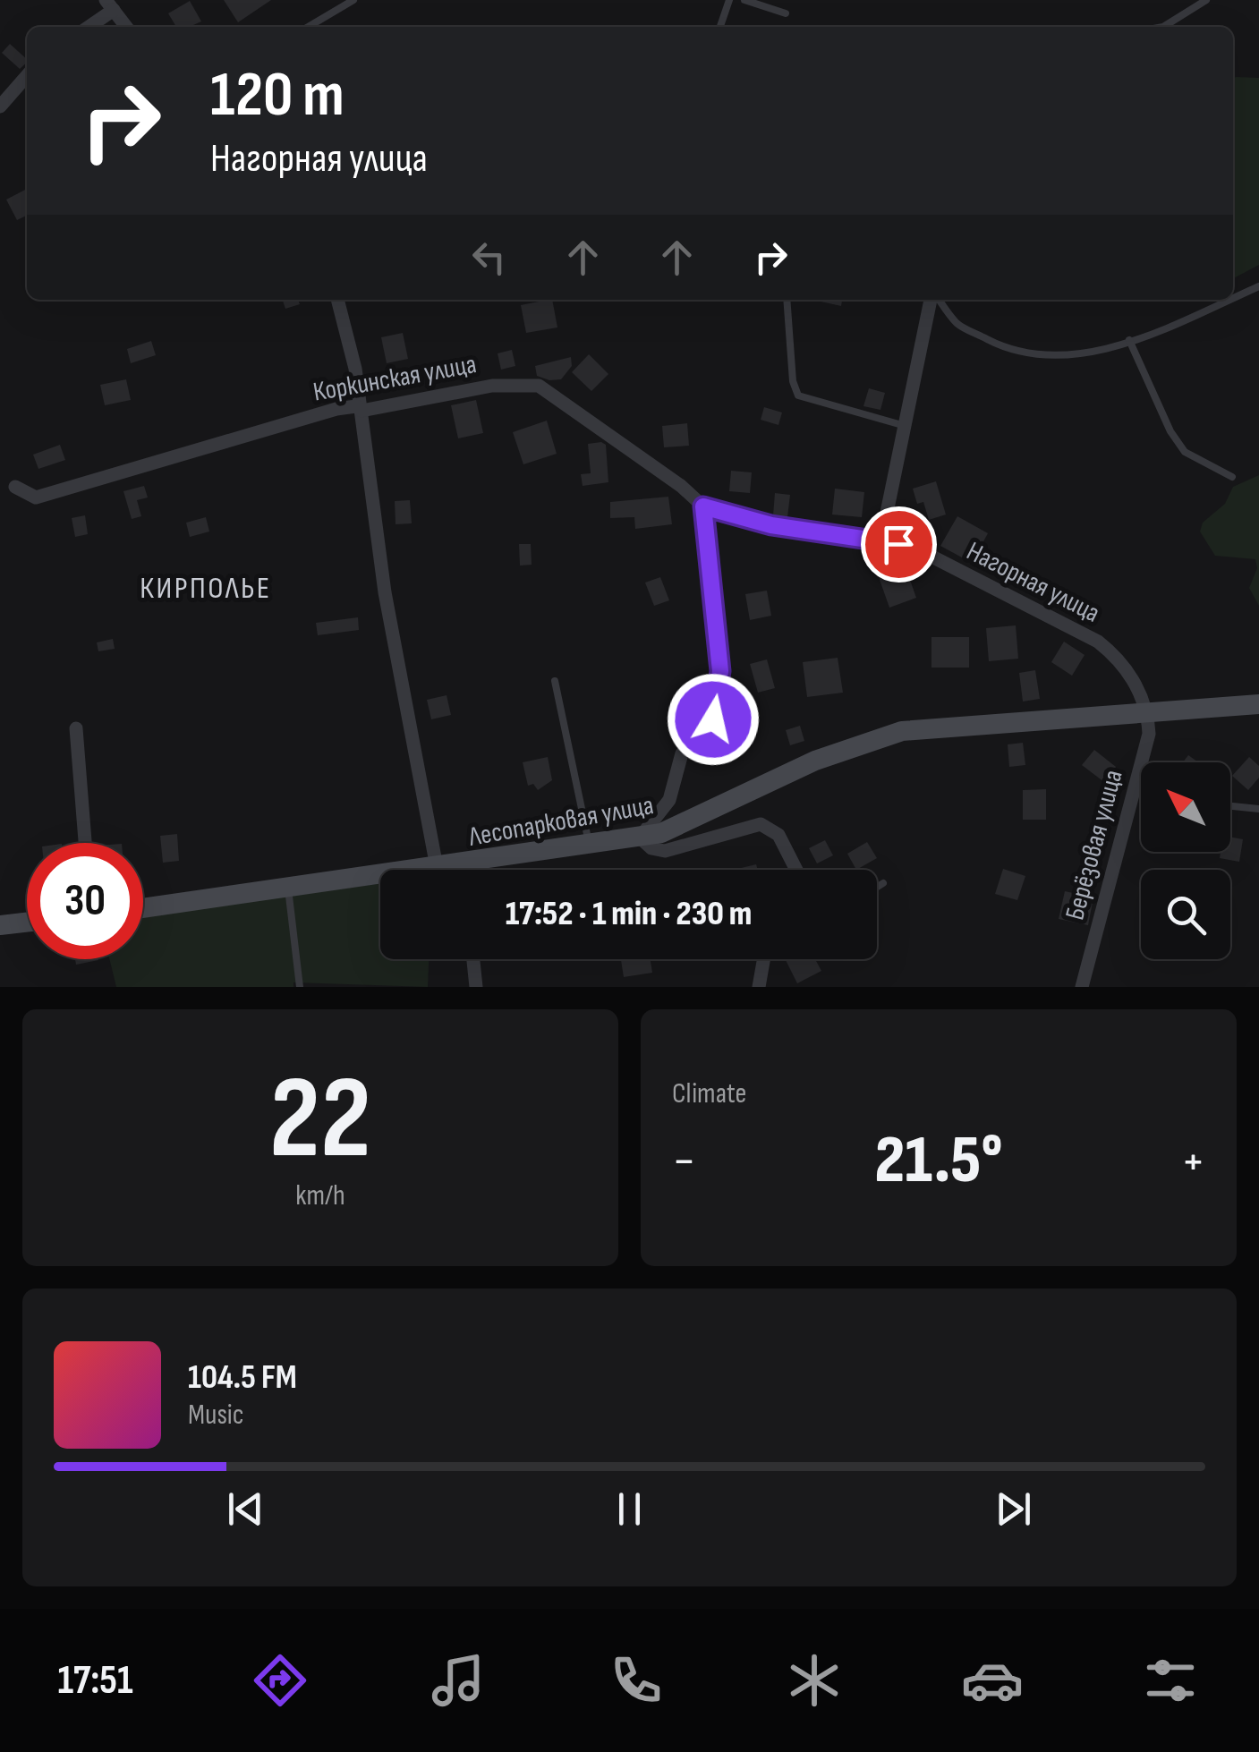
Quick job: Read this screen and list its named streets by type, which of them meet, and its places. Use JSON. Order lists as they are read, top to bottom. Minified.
{"streets":{"street":["Коркинская улица","Нагорная улица","Лесопарковая улица","Берёзовая улица"]},"crossings":[["Коркинская улица","Нагорная улица"],["Нагорная улица","Лесопарковая улица"],["Нагорная улица","Берёзовая улица"],["Лесопарковая улица","Берёзовая улица"]],"districts":["КИРПОЛЬЕ"],"north":"top left","page":{"turn":["120 m","Нагорная улица"],"limit":"30","trip":"17:52 · 1 min · 230 m","tile":[["22","km/h"],"Climate"],"heat":["−","21.5°","+"],"song":["104.5 FM","Music"],"tabs":"17:51"}}
